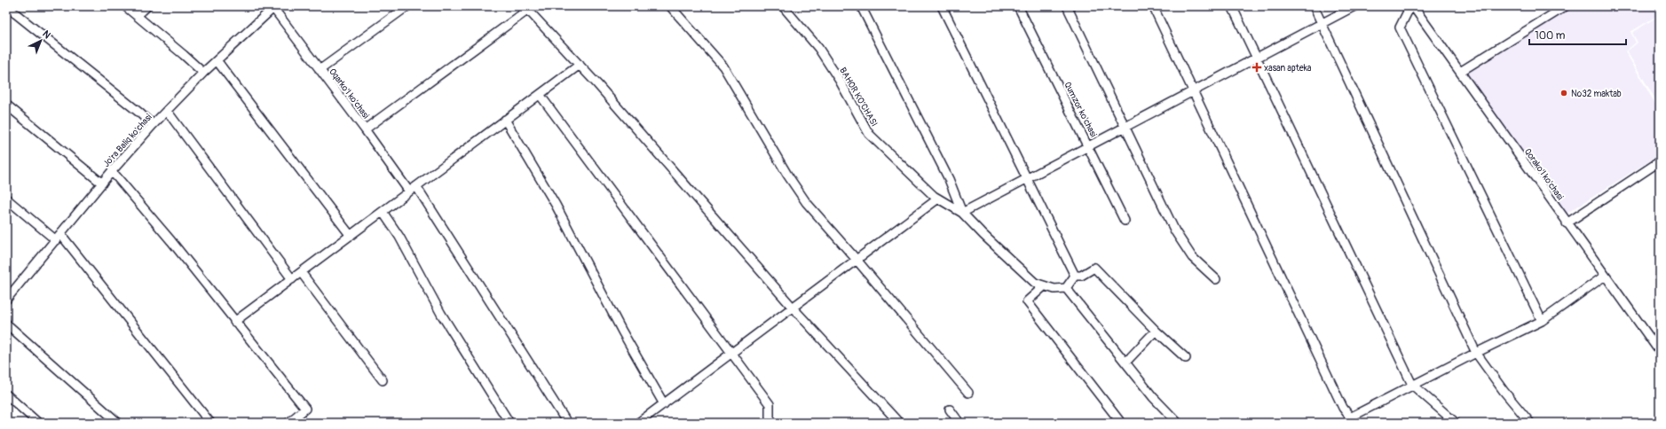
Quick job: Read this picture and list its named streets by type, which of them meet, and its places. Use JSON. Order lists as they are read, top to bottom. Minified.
{"streets":{"street":["Oqarko'l ko'chasi","BAHOR KO'CHASI","Qumzor ko'chasi","Jo'ra Baliq ko'chasi","Qorako'l ko'chasi"]},"crossings":[["Oqarko'l ko'chasi","Jo'ra Baliq ko'chasi"]],"places":{"health":["xasan apteka"],"other":["№32 maktab"]},"scale_bar":"100 m","north":"top right"}
